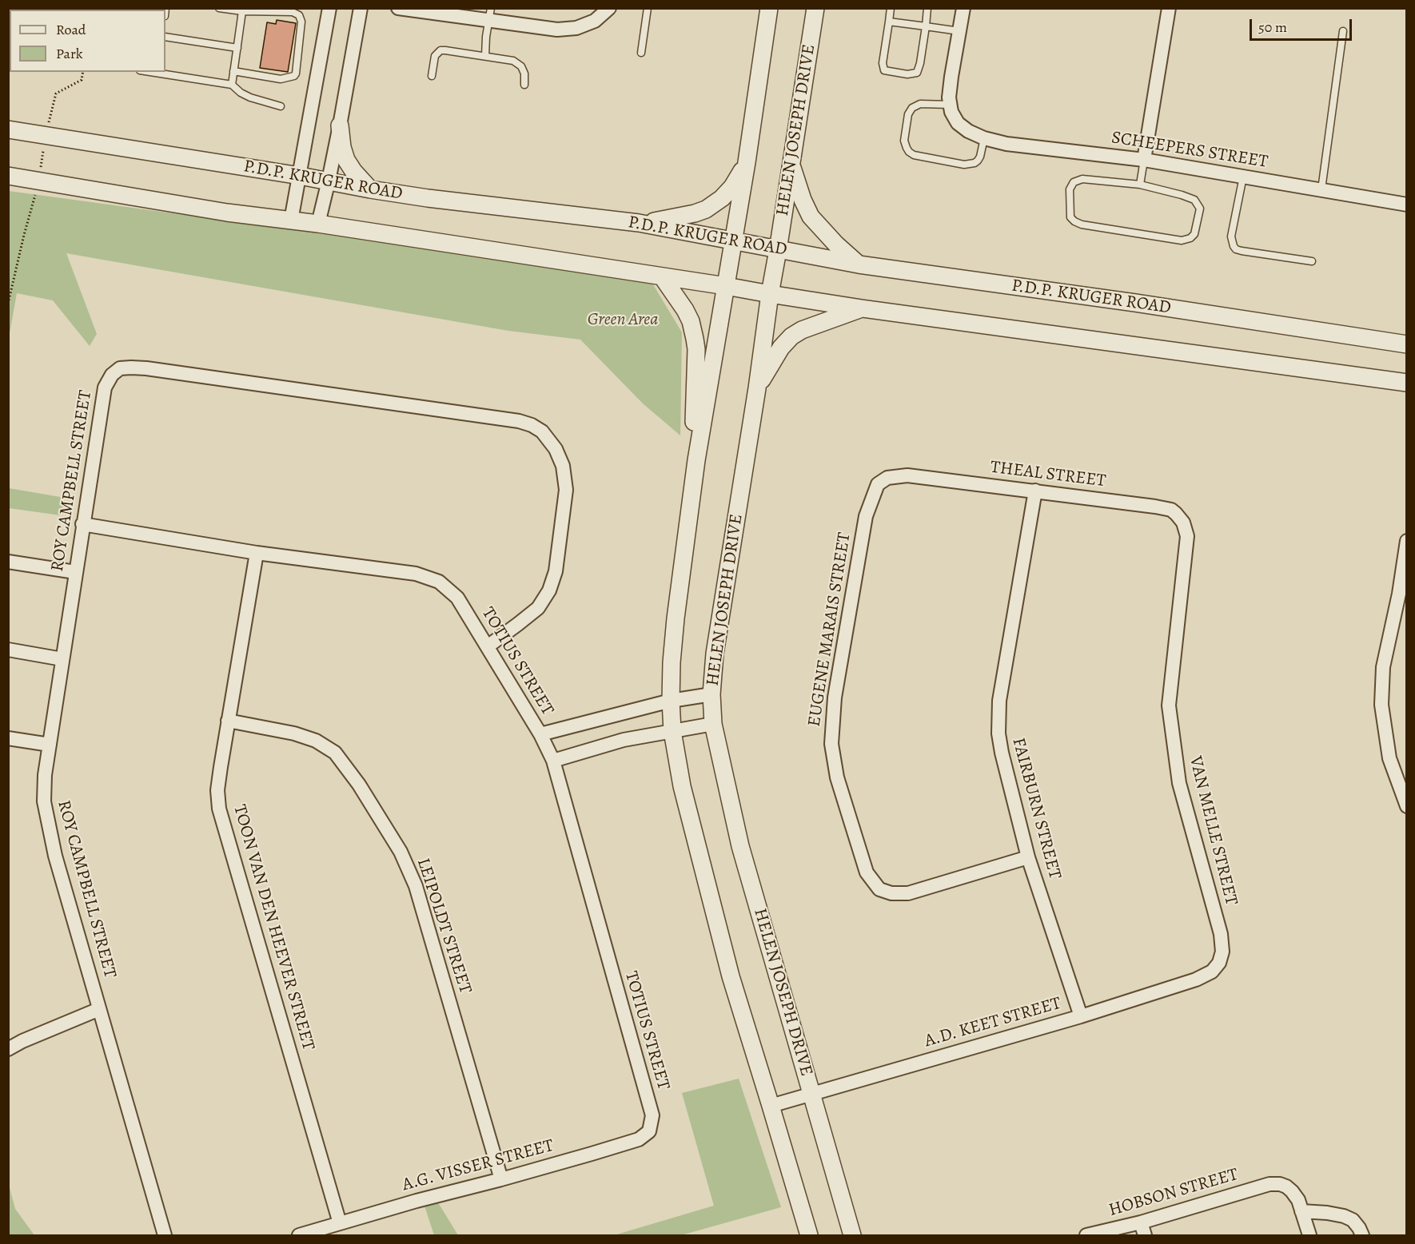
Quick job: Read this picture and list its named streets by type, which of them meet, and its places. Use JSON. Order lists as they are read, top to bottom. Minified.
{"streets":{"street":["HELEN JOSEPH DRIVE","SCHEEPERS STREET","P.D.P. KRUGER ROAD","THEAL STREET","ROY CAMPBELL STREET","EUGENE MARAIS STREET","TOTIUS STREET","FAIRBURN STREET","VAN MELLE STREET","LEIPOLDT STREET","TOON VAN DEN HEEVER STREET","A.D. KEET STREET","A.G. VISSER STREET","HOBSON STREET"]},"crossings":[["HELEN JOSEPH DRIVE","P.D.P. KRUGER ROAD"],["HELEN JOSEPH DRIVE","A.D. KEET STREET"],["THEAL STREET","EUGENE MARAIS STREET"],["THEAL STREET","FAIRBURN STREET"],["THEAL STREET","VAN MELLE STREET"],["ROY CAMPBELL STREET","TOTIUS STREET"],["EUGENE MARAIS STREET","FAIRBURN STREET"],["TOTIUS STREET","TOON VAN DEN HEEVER STREET"],["TOTIUS STREET","A.G. VISSER STREET"],["FAIRBURN STREET","A.D. KEET STREET"],["VAN MELLE STREET","A.D. KEET STREET"],["LEIPOLDT STREET","TOON VAN DEN HEEVER STREET"],["LEIPOLDT STREET","A.G. VISSER STREET"],["TOON VAN DEN HEEVER STREET","A.G. VISSER STREET"]],"parks":["Green Area"],"legend":["Road","Park"],"scale_bar":"50 m"}
